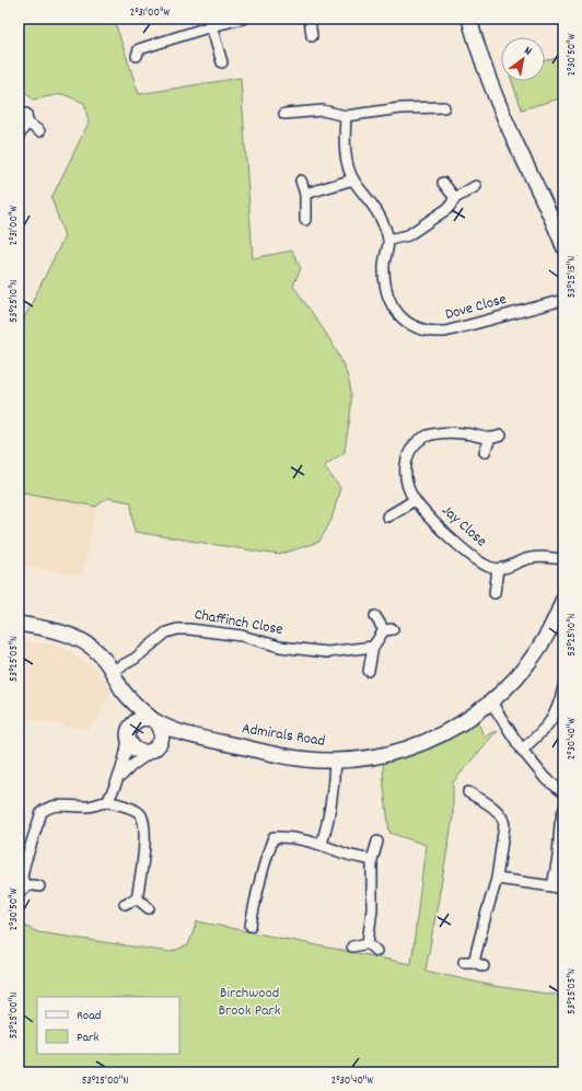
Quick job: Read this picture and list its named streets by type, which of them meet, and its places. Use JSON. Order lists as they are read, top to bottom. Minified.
{"streets":{"street":["Dove Close","Jay Close","Chaffinch Close","Admirals Road"]},"crossings":[["Chaffinch Close","Admirals Road"]],"parks":["Birchwood Brook Park"],"legend":["Road","Park"],"north":"top right","coordinates":["2°31'00\"W","2°30'50\"W","53°25'15\"N","53°25'10\"N","53°25'05\"N","2°30'40\"W","53°25'00\"N"]}
